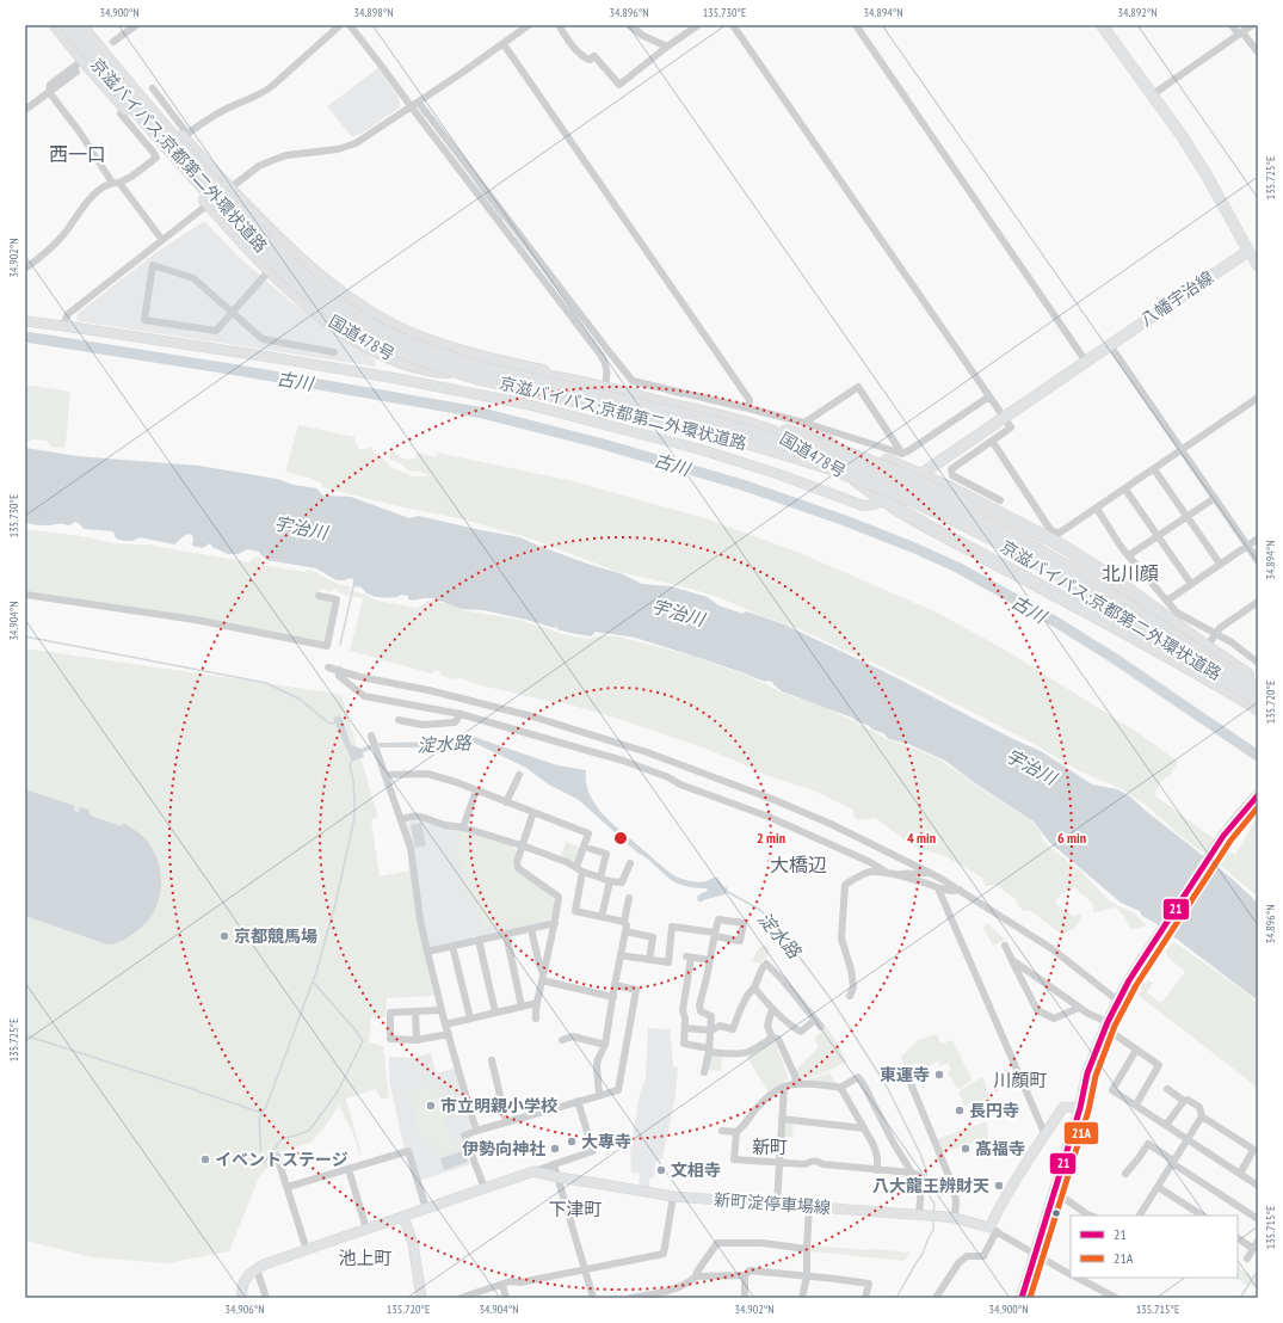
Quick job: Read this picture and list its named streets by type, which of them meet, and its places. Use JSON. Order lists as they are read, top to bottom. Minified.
{"streets":{"highway":["京滋バイパス;京都第二外環状道路","国道478号"],"main road":["八幡宇治線","新町淀停車場線"]},"crossings":[["京滋バイパス;京都第二外環状道路","八幡宇治線"],["京滋バイパス;京都第二外環状道路","国道478号"],["八幡宇治線","国道478号"]],"districts":["西一口","北川顔","大橋辺","川顔町","新町","下津町","池上町"],"water":["古川","宇治川","淀水路"],"places":["京都競馬場","東運寺","市立明親小学校","長円寺","大專寺","伊勢向神社","髙福寺","イベントステージ","文相寺","八大龍王辨財天"],"lines":["transit line 21","transit line 21A"],"legend":["21","21A"],"coordinates":["34.900°N","34.898°N","34.896°N","135.730°E","34.894°N","34.892°N","135.725°E","34.902°N","34.904°N","135.720°E","135.715°E","34.906°N"],"rings":["2 min","4 min","6 min"]}
